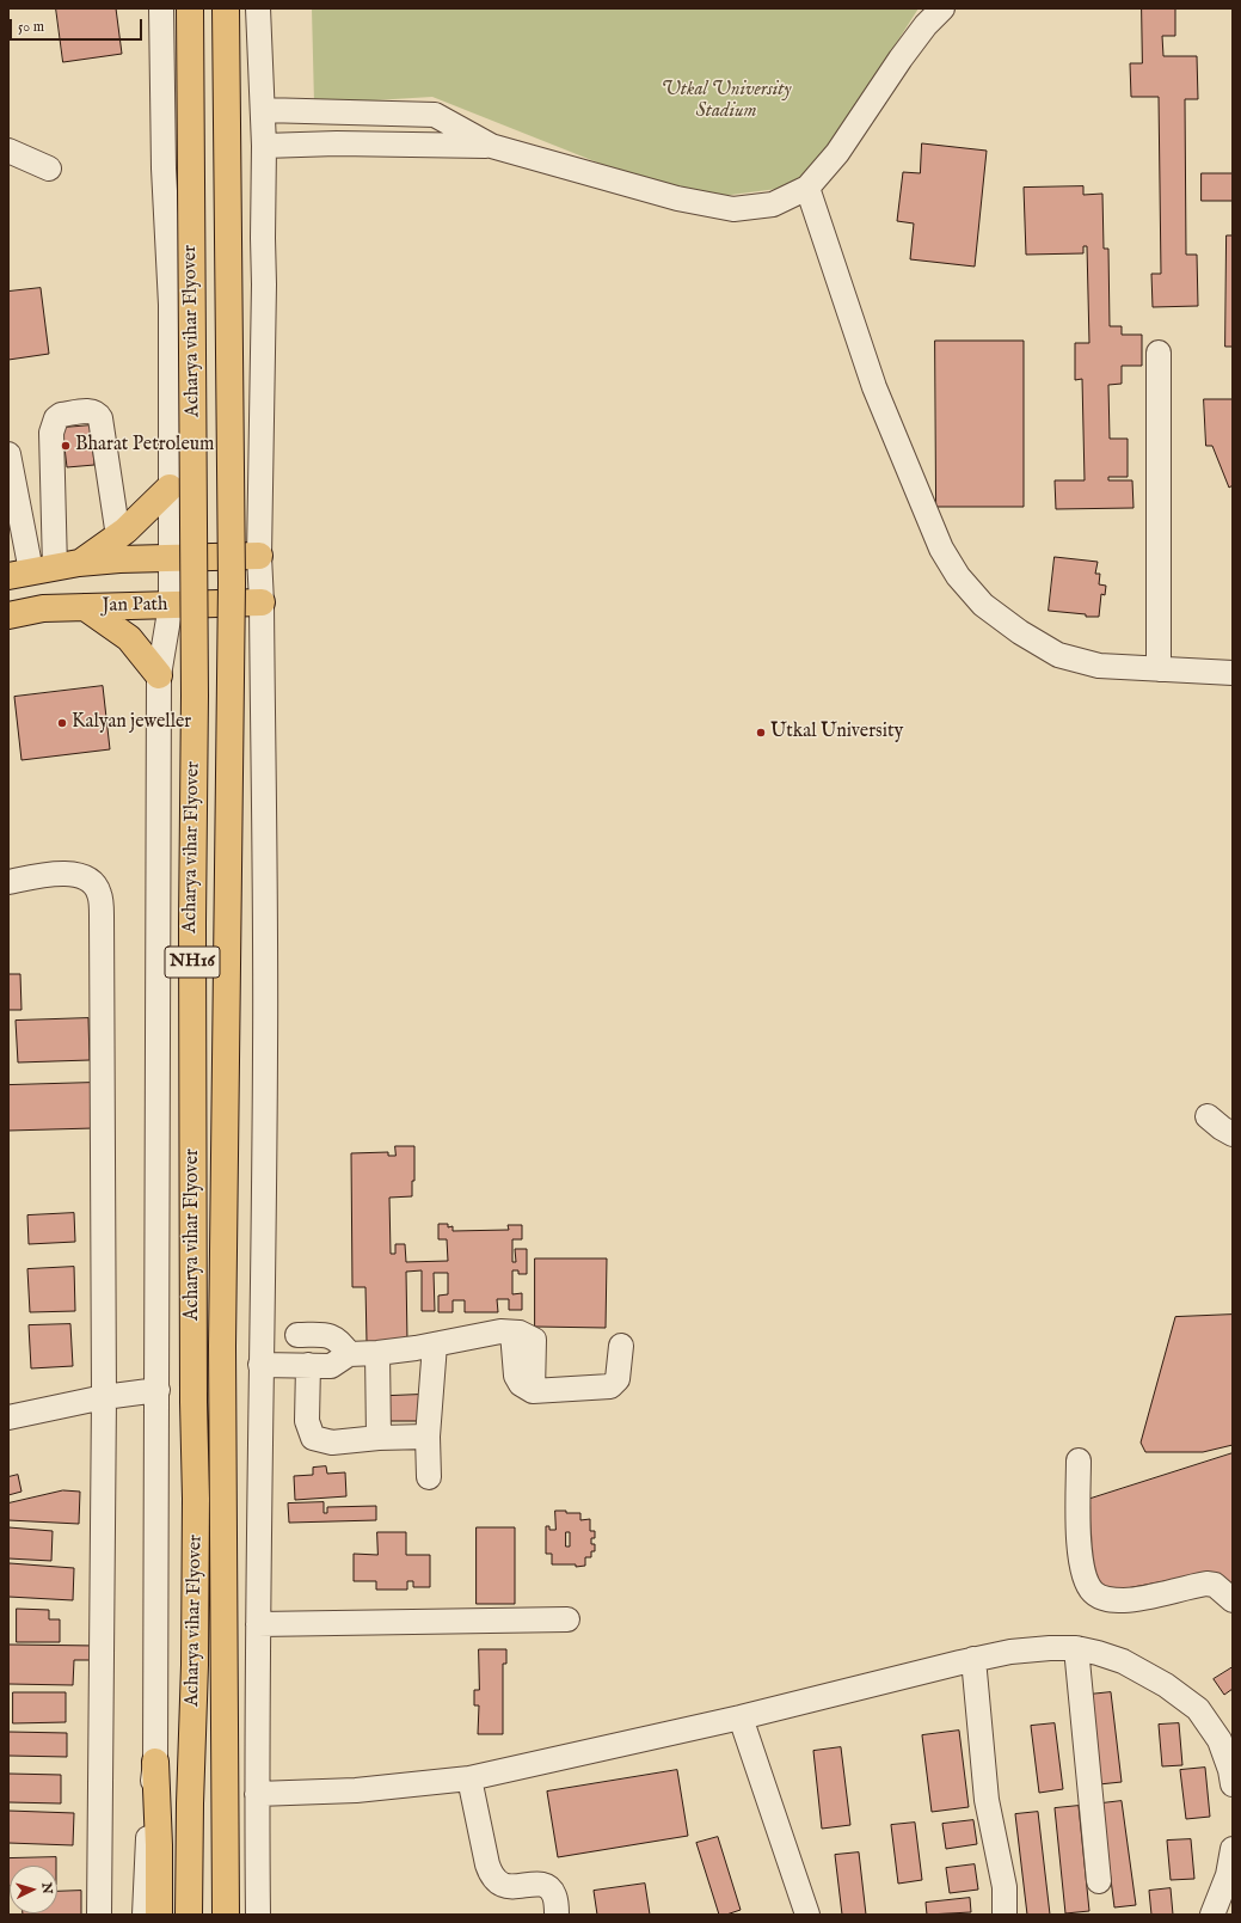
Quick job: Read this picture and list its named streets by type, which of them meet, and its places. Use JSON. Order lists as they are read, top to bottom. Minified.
{"streets":{"main road":["Acharya vihar Flyover","Jan Path","NH16"]},"parks":["Utkal University Stadium"],"places":["Bharat Petroleum","Kalyan jeweller","Utkal University"],"scale_bar":"50 m","north":"right"}
